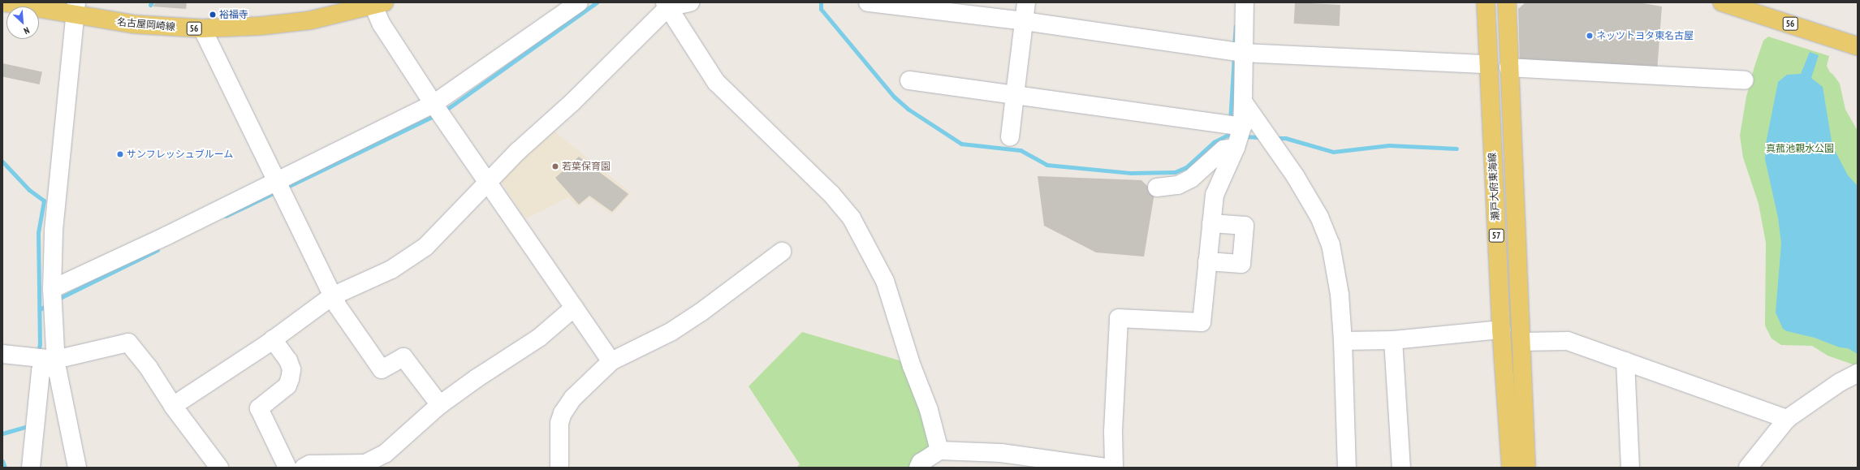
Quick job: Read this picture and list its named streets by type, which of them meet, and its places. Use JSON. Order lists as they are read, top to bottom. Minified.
{"streets":{"main road":["56","名古屋岡崎線","瀬戸大府東海線","57"]},"parks":["真菰池親水公園"],"places":["裕福寺","ネッツトヨタ東名古屋","サンフレッシュブルーム","若葉保育園"],"north":"bottom right"}
